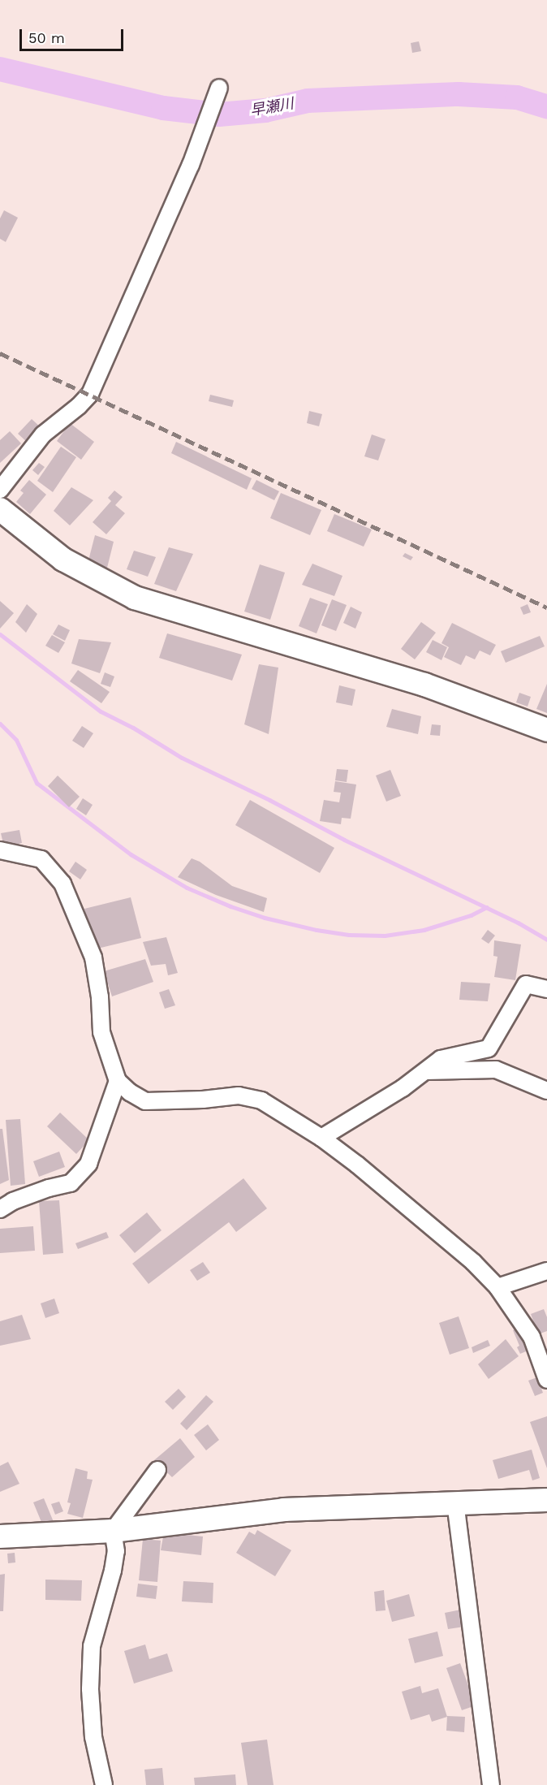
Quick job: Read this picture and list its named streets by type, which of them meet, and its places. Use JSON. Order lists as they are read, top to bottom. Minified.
{"water":["早瀬川"],"scale_bar":"50 m"}
